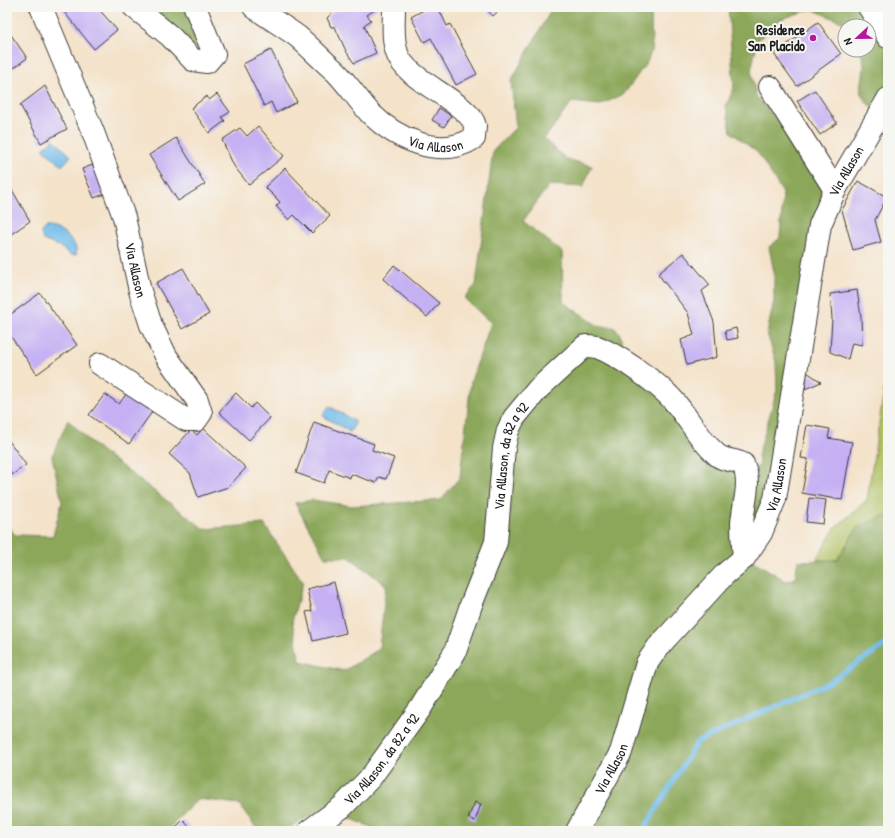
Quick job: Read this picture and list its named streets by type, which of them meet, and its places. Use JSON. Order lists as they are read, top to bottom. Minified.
{"streets":{"street":["Via Allason","Via Allason, da 82 a 92"]},"crossings":[["Via Allason","Via Allason, da 82 a 92"]],"places":["Residence San Placido"],"north":"left"}
